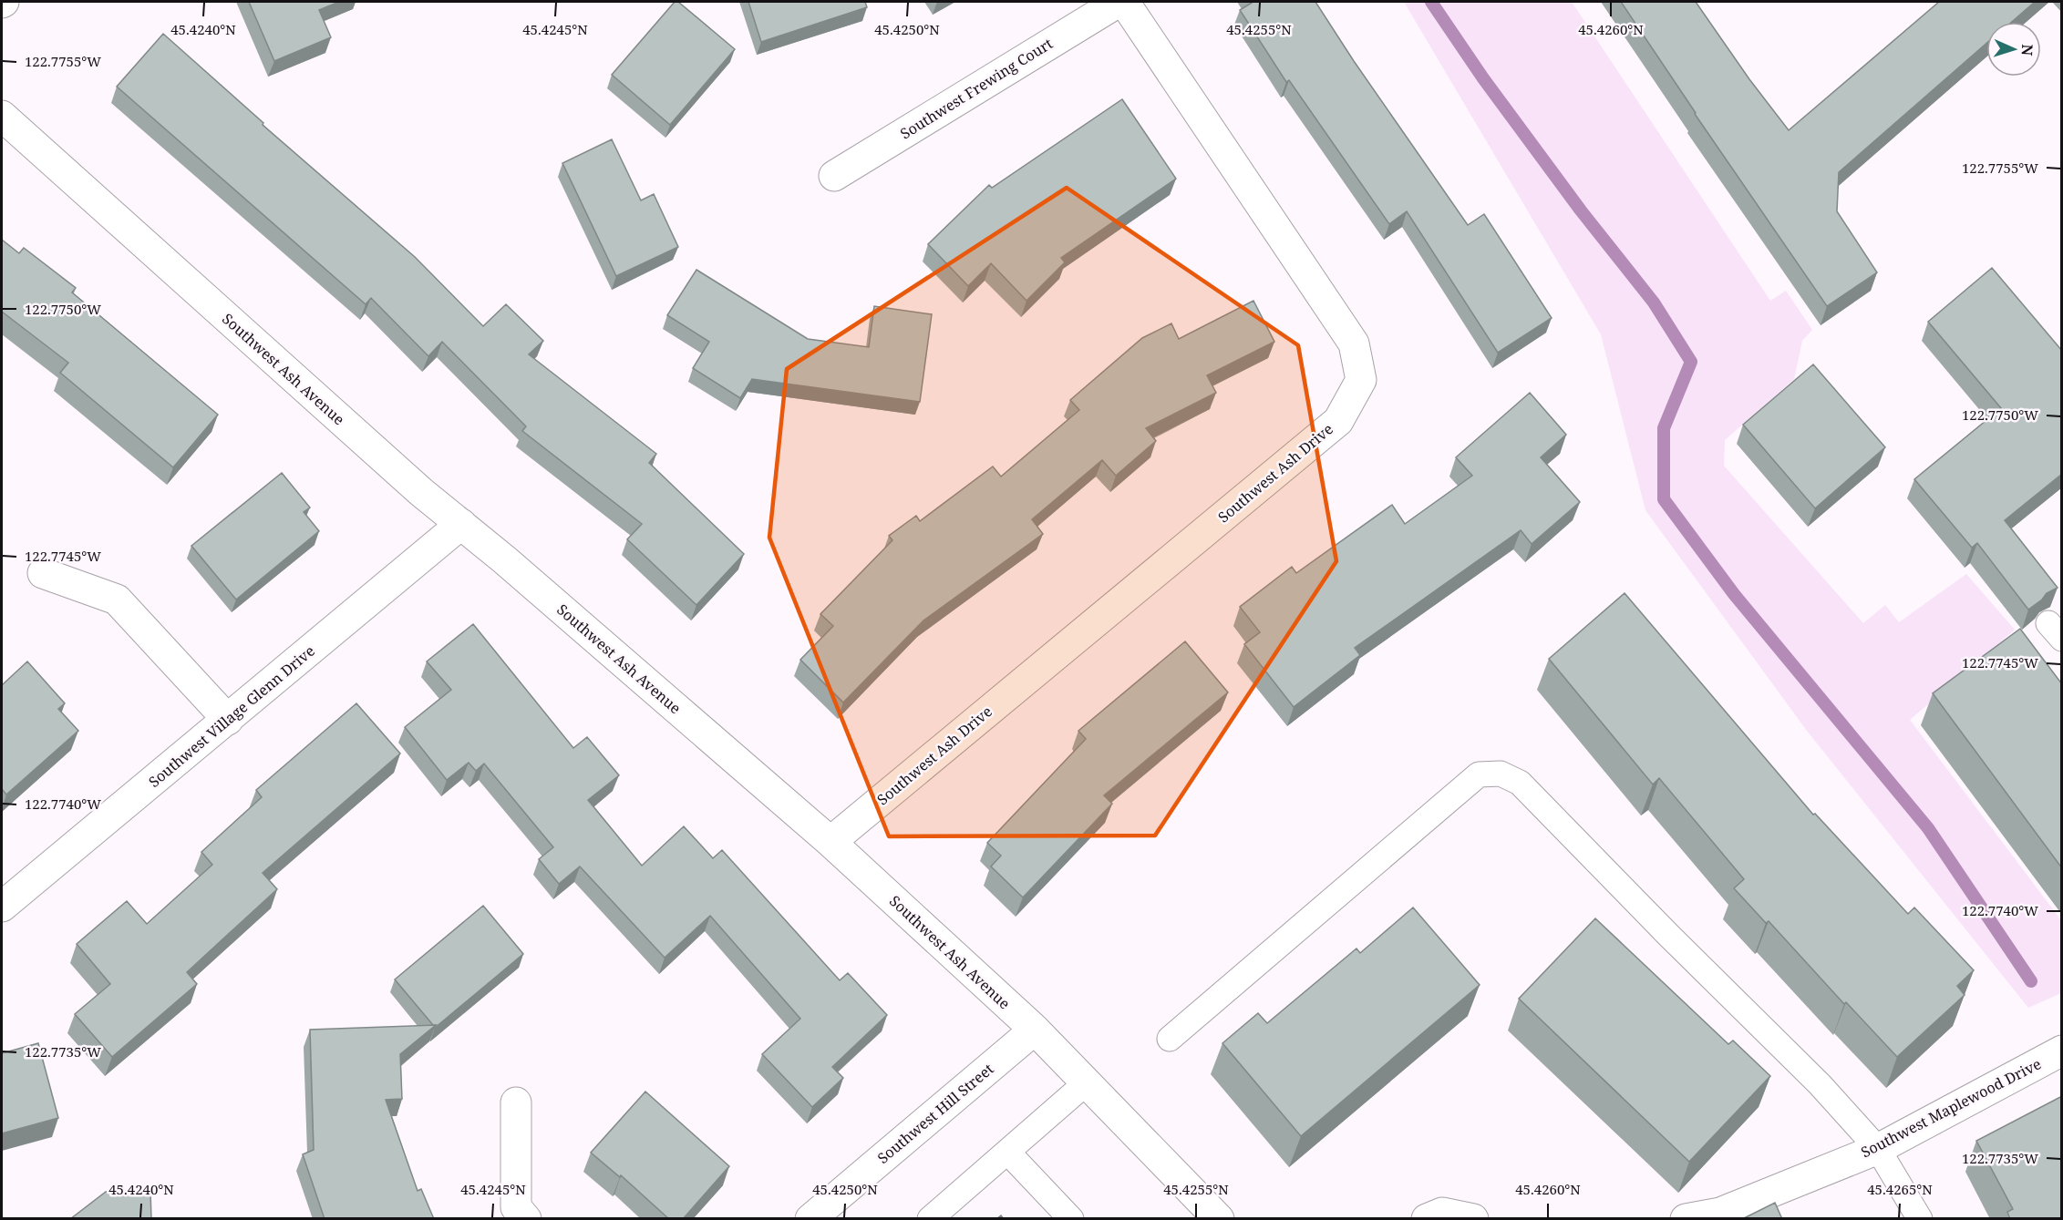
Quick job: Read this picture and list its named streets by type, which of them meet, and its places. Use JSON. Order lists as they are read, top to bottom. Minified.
{"streets":{"street":["Southwest Frewing Court","Southwest Ash Avenue","Southwest Ash Drive","Southwest Village Glenn Drive","Southwest Maplewood Drive","Southwest Hill Street"]},"crossings":[["Southwest Ash Avenue","Southwest Ash Drive"],["Southwest Ash Avenue","Southwest Village Glenn Drive"],["Southwest Ash Avenue","Southwest Hill Street"]],"north":"right","coordinates":["45.4240°N","45.4245°N","45.4250°N","45.4255°N","45.4260°N","122.7755°W","122.7750°W","122.7745°W","122.7740°W","122.7735°W","45.4265°N"]}
